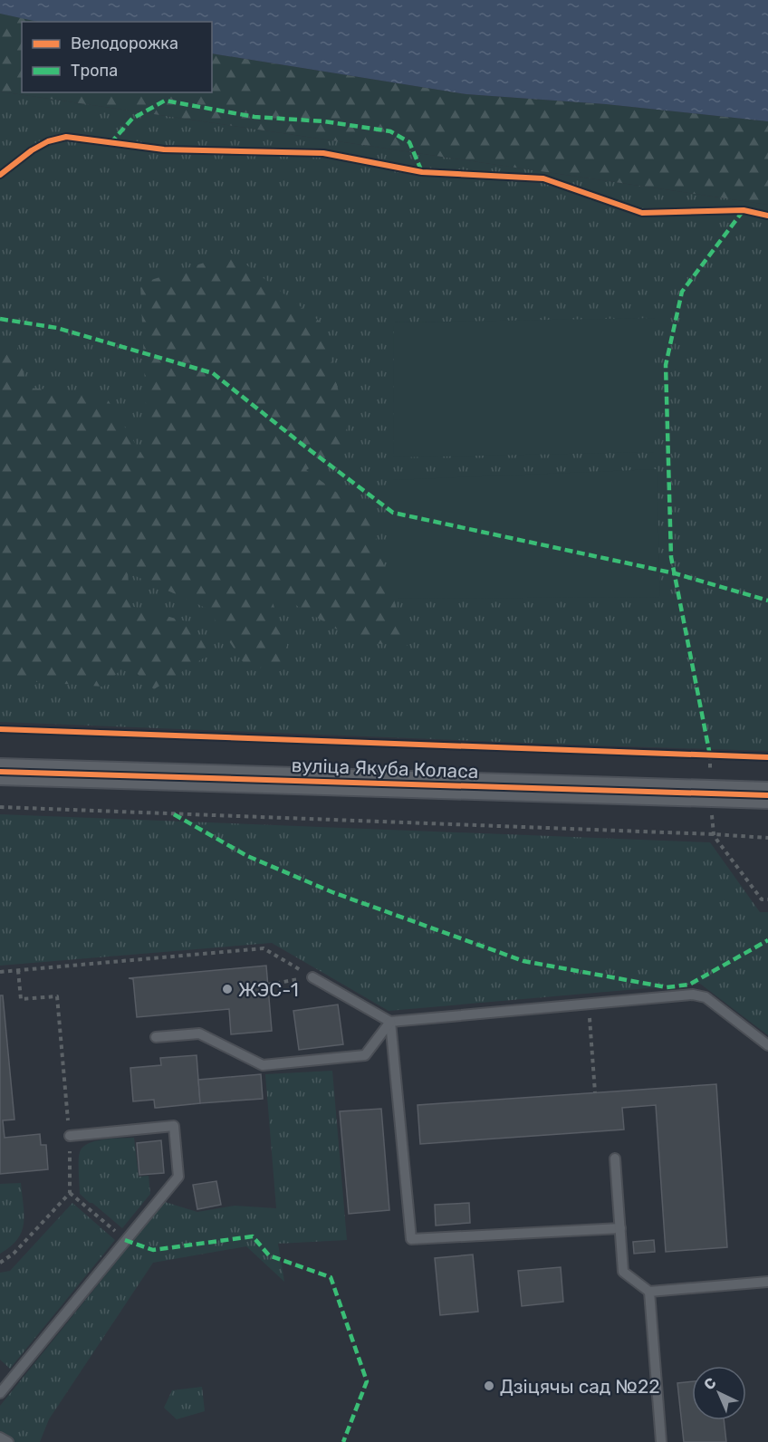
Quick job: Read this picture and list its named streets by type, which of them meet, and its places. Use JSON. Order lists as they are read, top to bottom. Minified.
{"streets":{"street":["вуліца Якуба Коласа"]},"places":["ЖЭС-1","Дзіцячы сад №22"],"legend":["Велодорожка","Тропа"],"north":"top left"}
